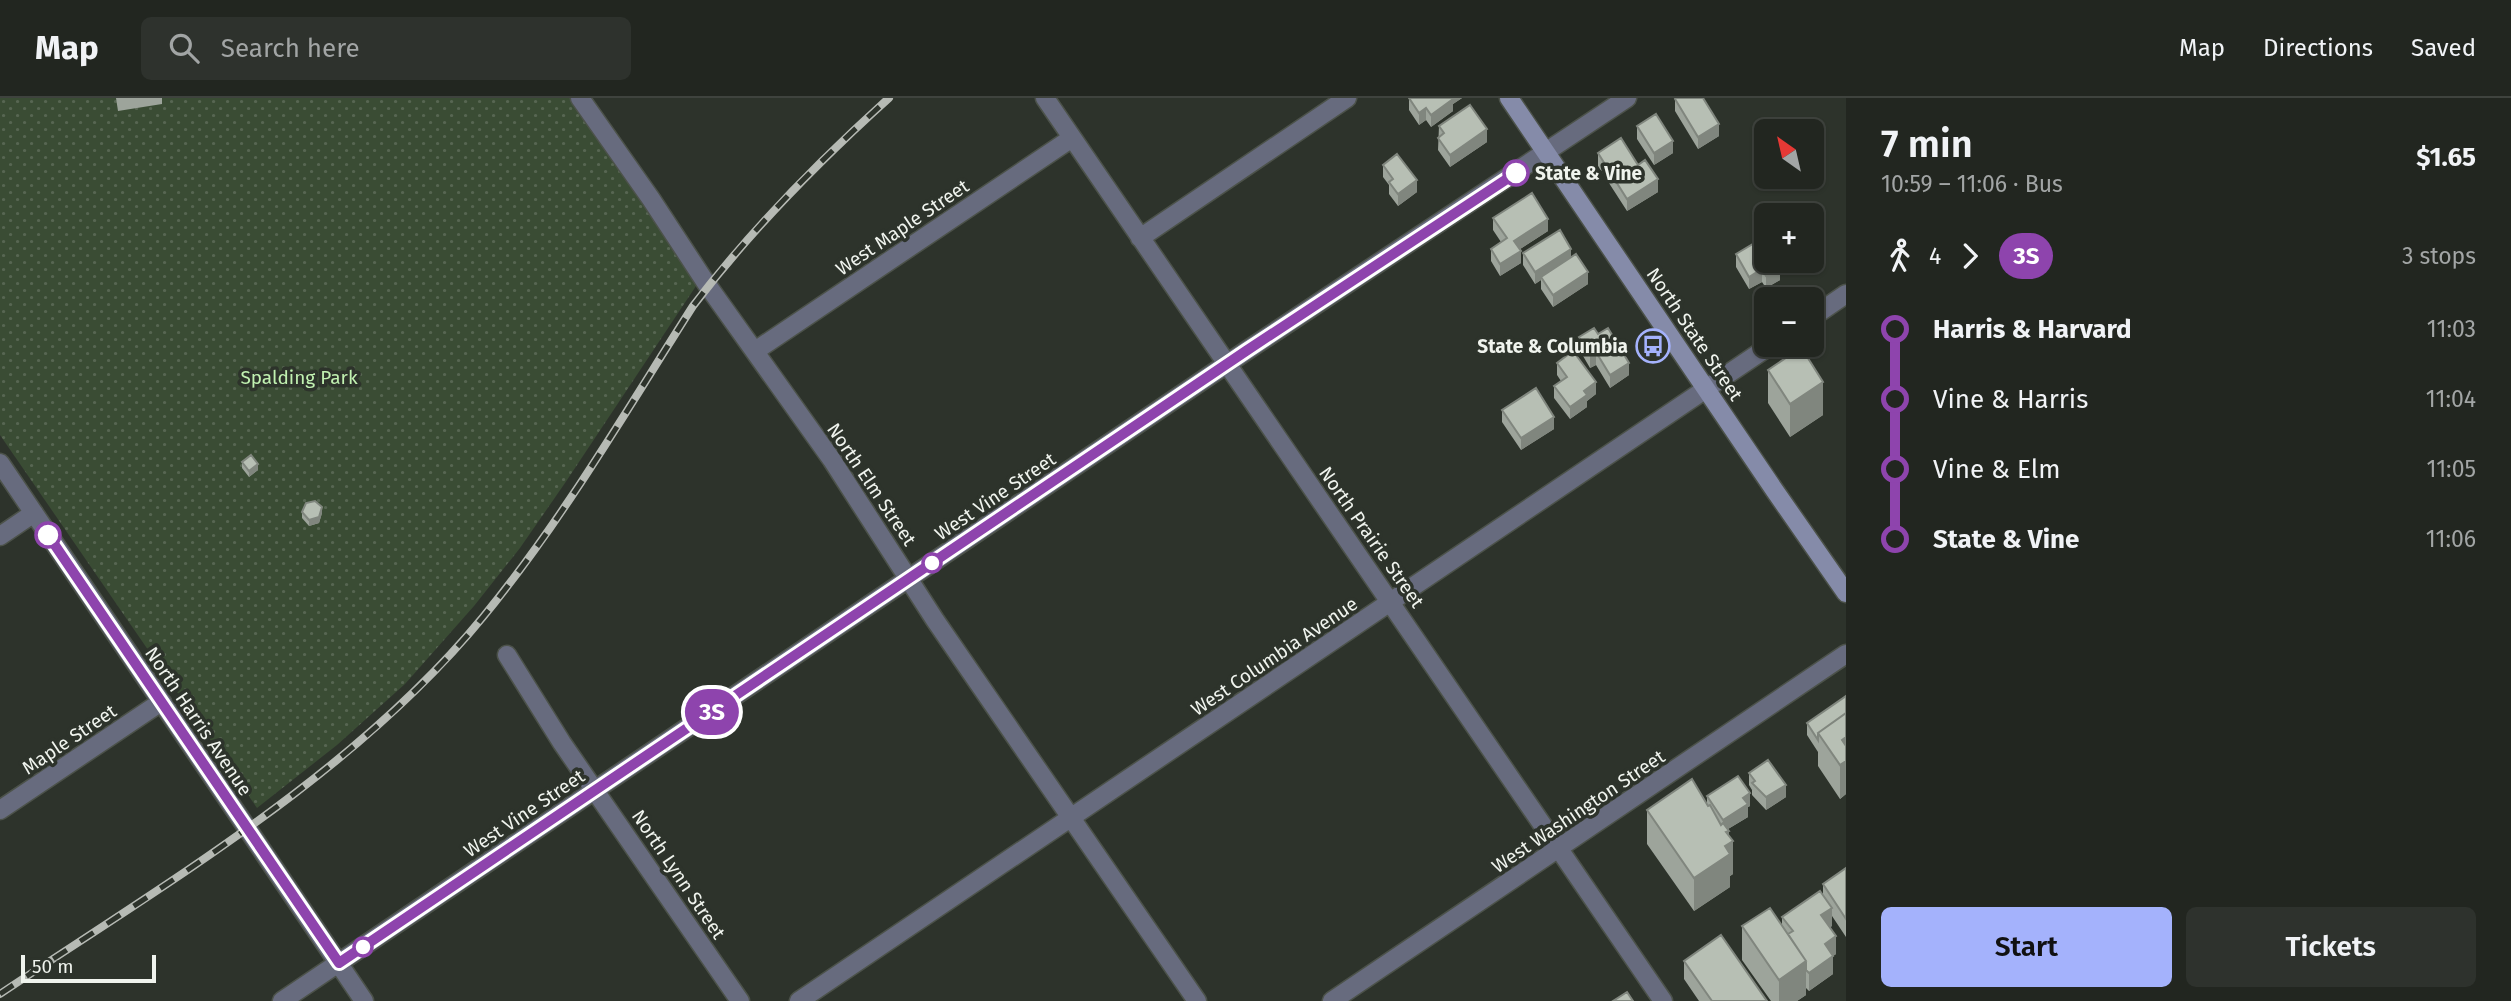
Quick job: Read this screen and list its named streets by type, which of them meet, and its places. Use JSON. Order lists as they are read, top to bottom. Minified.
{"streets":{"main road":["North State Street"],"street":["West Maple Street","North Elm Street","West Vine Street","North Prairie Street","West Columbia Avenue","North Harris Avenue","Maple Street","West Washington Street","North Lynn Street"]},"crossings":[["West Maple Street","North Elm Street"],["West Maple Street","North Prairie Street"],["North State Street","West Vine Street"],["North State Street","West Columbia Avenue"],["North Elm Street","West Vine Street"],["North Elm Street","West Columbia Avenue"],["West Vine Street","North Prairie Street"],["West Vine Street","North Harris Avenue"],["West Vine Street","North Lynn Street"],["North Prairie Street","West Columbia Avenue"],["North Prairie Street","West Washington Street"],["North Harris Avenue","Maple Street"]],"parks":["Spalding Park"],"places":{"other":["State & Vine"],"bus stop":["State & Columbia"]},"lines":["bus line 3S"],"scale_bar":"50 m","north":"top left","page":{"header":"Map","search":"Search here","nav":["Map","Directions","Saved"],"on_map":"3S","heading":["7 min","10:59 – 11:06 · Bus","$1.65"],"map_buttons":["+","−"],"legs":["4","3S","3 stops"],"list":[{"name":"Harris & Harvard","value":"11:03"},{"name":"Vine & Harris","value":"11:04"},{"name":"Vine & Elm","value":"11:05"},{"name":"State & Vine","value":"11:06"}],"buttons":["Start","Tickets"],"scale":"50 m"}}
